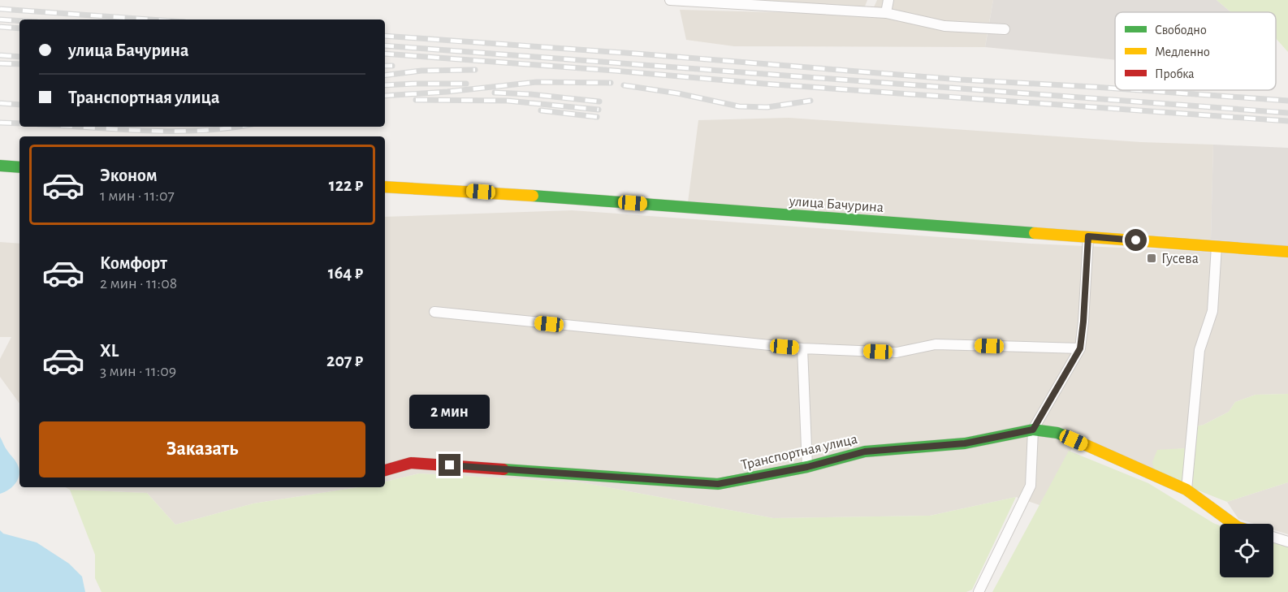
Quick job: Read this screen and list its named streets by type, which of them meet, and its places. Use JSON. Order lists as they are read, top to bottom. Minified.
{"streets":{"street":["улица Бачурина","Транспортная улица"]},"places":{"transit":["Гусева"]},"legend":["Свободно","Медленно","Пробка"],"page":{"banner":["улица Бачурина","Транспортная улица"],"list":[{"name":"Эконом","note":"1 мин · 11:07","value":"122 ₽"},{"name":"Комфорт","note":"2 мин · 11:08","value":"164 ₽"},{"name":"XL","note":"3 мин · 11:09","value":"207 ₽"}],"bubble":"2 мин","buttons":"Заказать"}}
